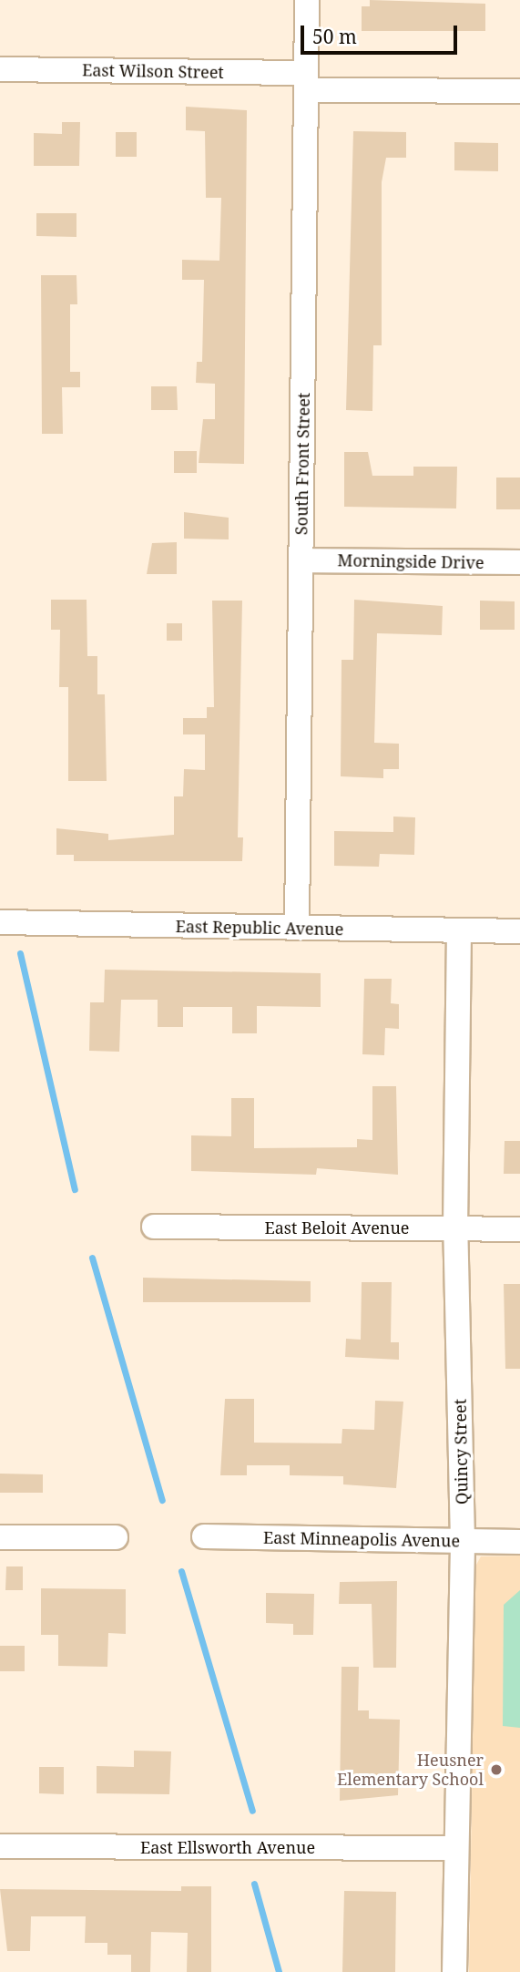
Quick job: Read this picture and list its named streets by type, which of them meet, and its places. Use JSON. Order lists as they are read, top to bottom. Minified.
{"streets":{"street":["East Wilson Street","South Front Street","Morningside Drive","East Republic Avenue","East Beloit Avenue","Quincy Street","East Minneapolis Avenue","East Ellsworth Avenue"]},"crossings":[["East Wilson Street","South Front Street"],["South Front Street","Morningside Drive"],["South Front Street","East Republic Avenue"],["East Republic Avenue","Quincy Street"],["East Beloit Avenue","Quincy Street"],["Quincy Street","East Minneapolis Avenue"],["Quincy Street","East Ellsworth Avenue"]],"places":["Heusner Elementary School"],"scale_bar":"50 m"}
